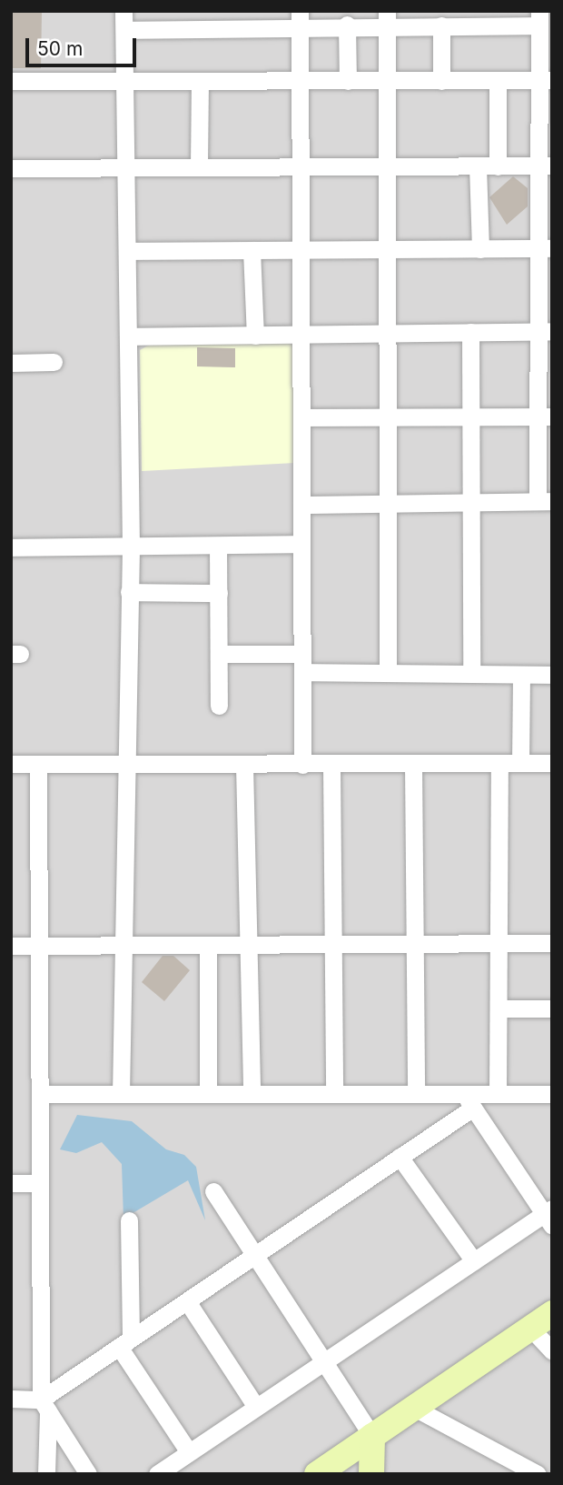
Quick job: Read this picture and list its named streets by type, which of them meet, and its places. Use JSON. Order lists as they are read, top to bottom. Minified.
{"scale_bar":"50 m"}
